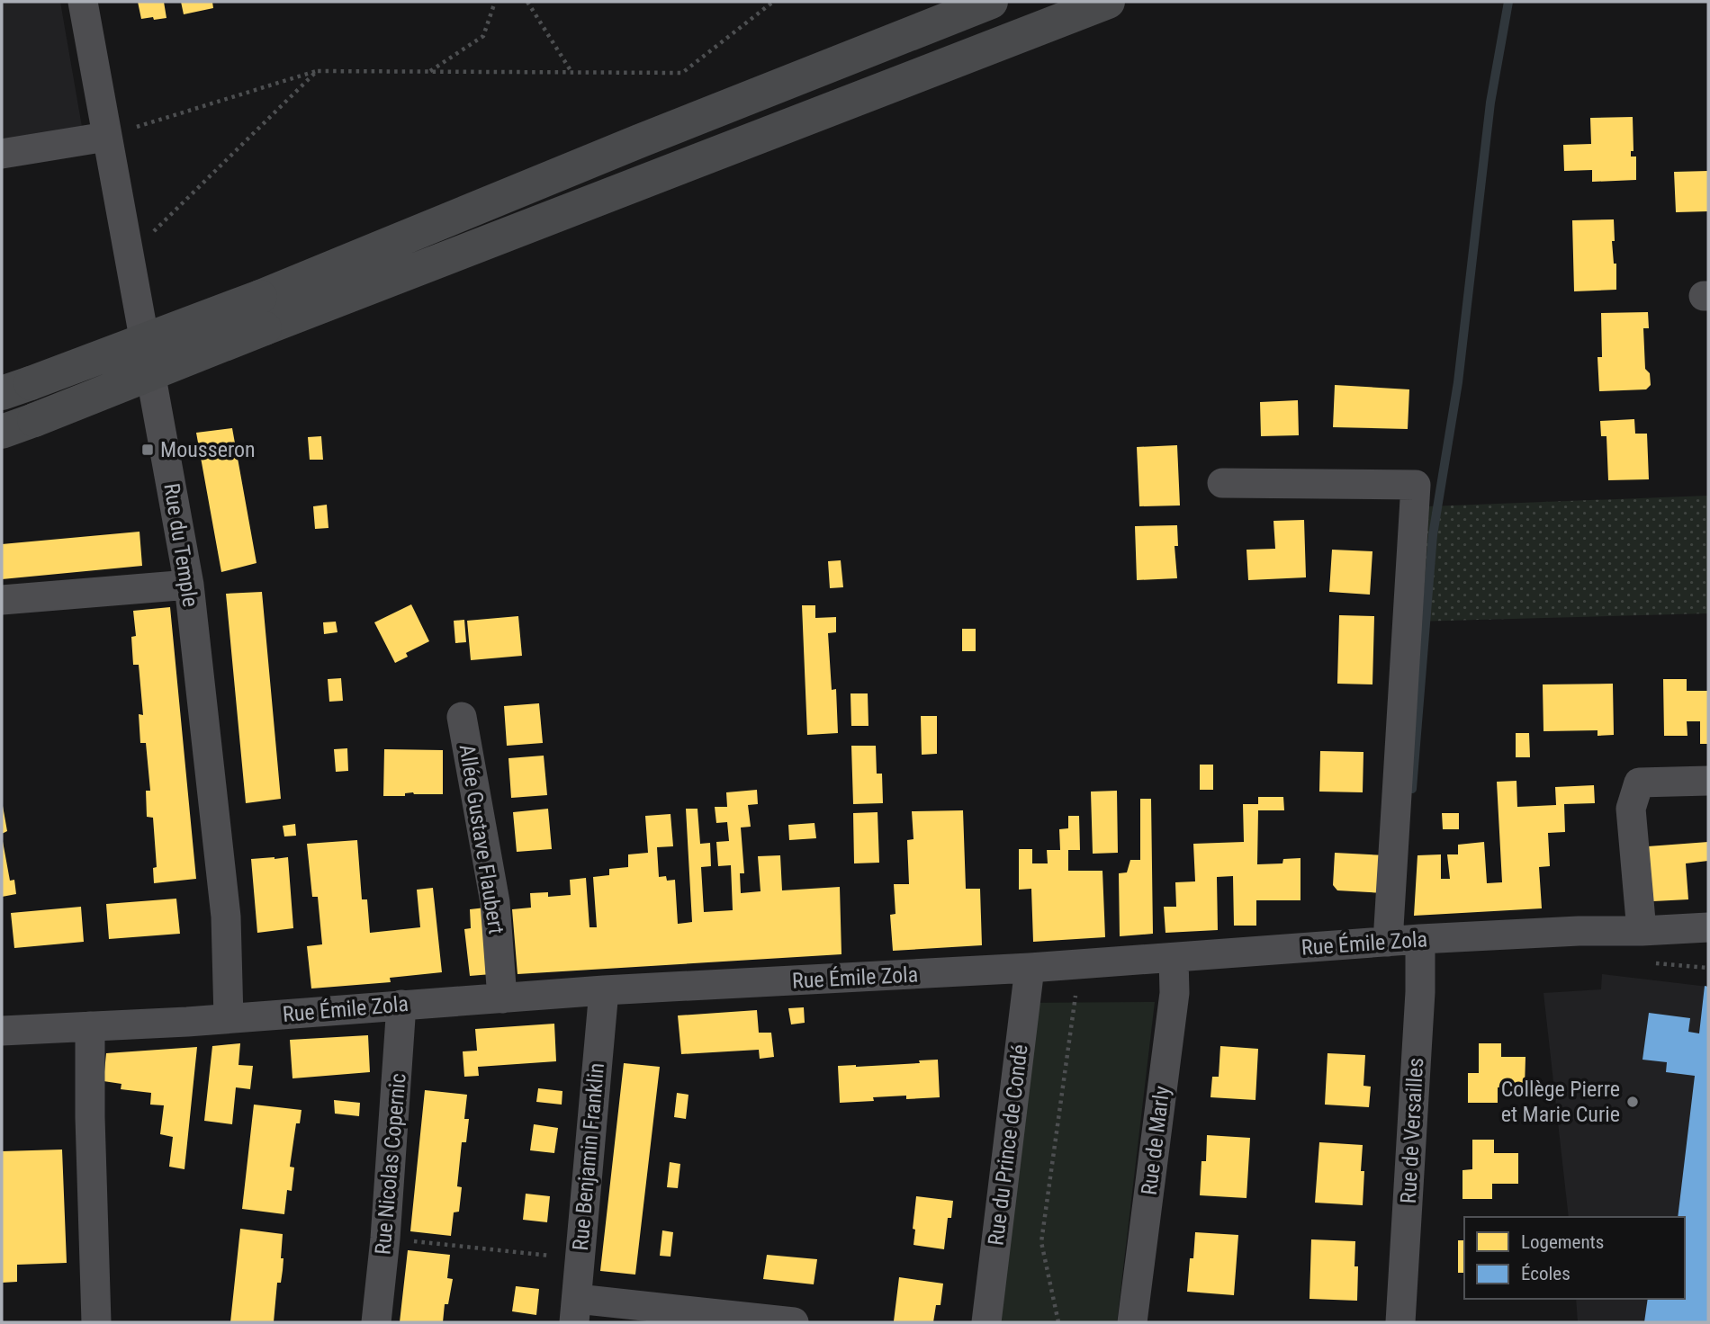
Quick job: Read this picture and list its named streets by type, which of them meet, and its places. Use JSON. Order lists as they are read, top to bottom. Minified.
{"streets":{"street":["Rue du Temple","Allée Gustave Flaubert","Rue Émile Zola","Rue de Versailles","Rue de Marly","Rue du Prince de Condé","Rue Benjamin Franklin","Rue Nicolas Copernic"]},"crossings":[["Rue du Temple","Rue Émile Zola"],["Allée Gustave Flaubert","Rue Émile Zola"],["Rue Émile Zola","Rue de Versailles"],["Rue Émile Zola","Rue de Marly"],["Rue Émile Zola","Rue du Prince de Condé"],["Rue Émile Zola","Rue Benjamin Franklin"],["Rue Émile Zola","Rue Nicolas Copernic"]],"places":{"transit":["Mousseron"],"other":["Collège Pierre et Marie Curie"]},"legend":["Logements","Écoles"]}
